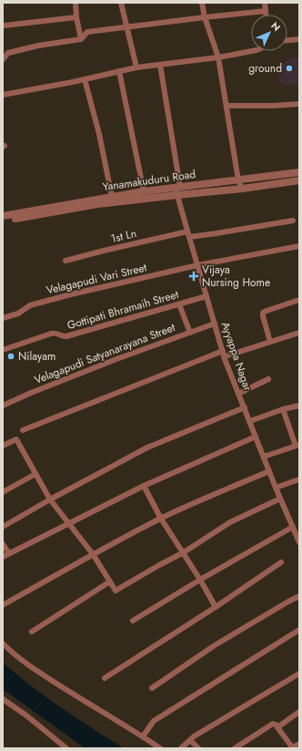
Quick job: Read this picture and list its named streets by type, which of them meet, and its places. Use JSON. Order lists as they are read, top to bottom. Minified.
{"streets":{"street":["Yanamakuduru Road","1st Ln","Velagapudi Vari Street","Gottipati Bhramaih Street","Velagapudi Satyanarayana Street","Ayyappa Nagar"]},"crossings":[["Yanamakuduru Road","Ayyappa Nagar"],["1st Ln","Ayyappa Nagar"],["Velagapudi Vari Street","Ayyappa Nagar"],["Gottipati Bhramaih Street","Ayyappa Nagar"],["Velagapudi Satyanarayana Street","Ayyappa Nagar"]],"places":{"other":["ground","Nilayam"],"health":["Vijaya Nursing Home"]},"north":"top right"}
